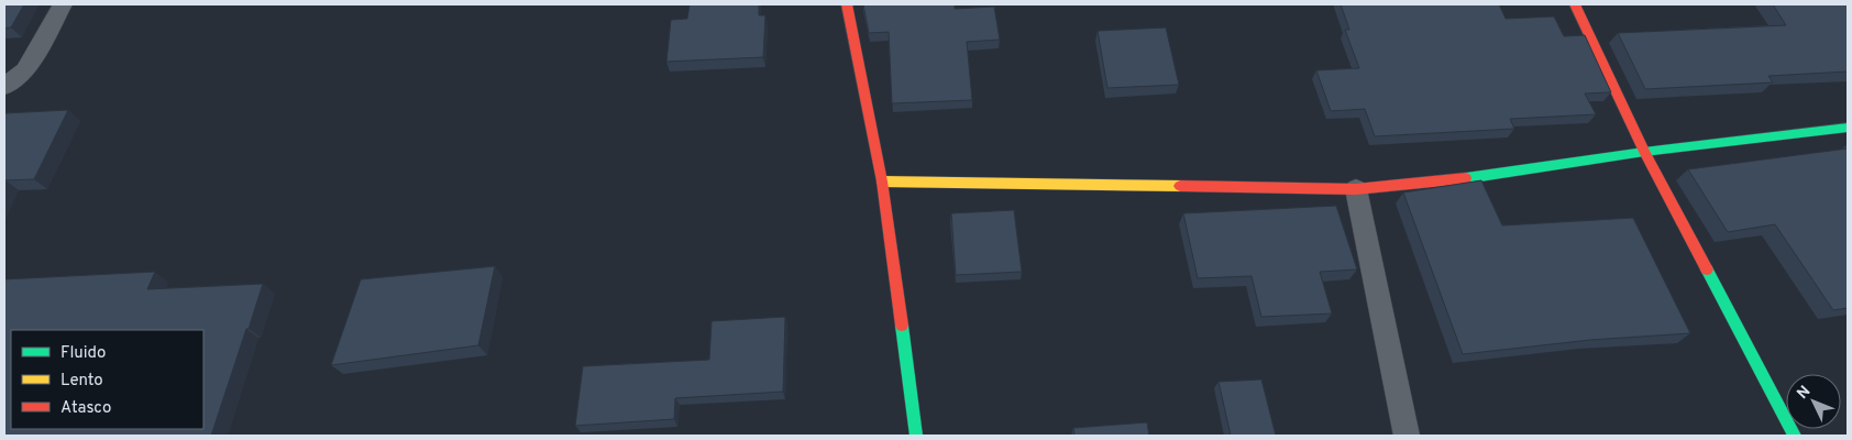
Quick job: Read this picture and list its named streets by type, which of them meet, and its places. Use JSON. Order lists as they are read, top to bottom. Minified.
{"legend":["Fluido","Lento","Atasco"],"north":"top left"}
